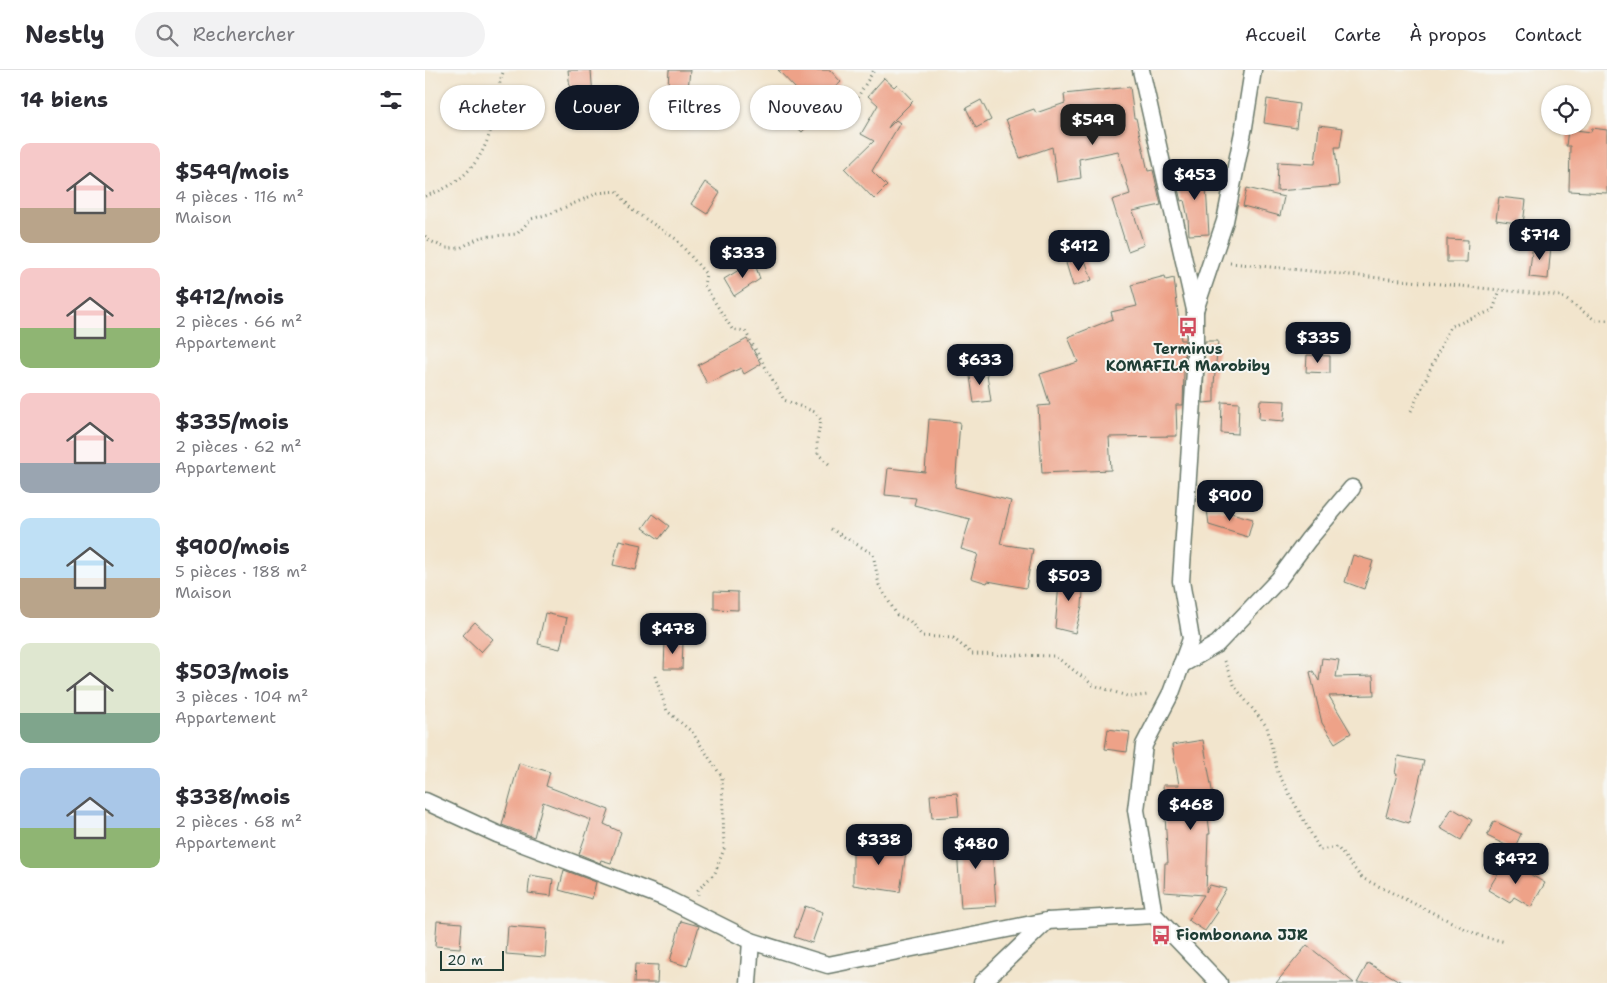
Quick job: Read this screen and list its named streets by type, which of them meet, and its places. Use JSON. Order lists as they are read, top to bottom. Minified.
{"places":{"bus stop":["Terminus KOMAFILA Marobiby","Fiombonana JJR"]},"scale_bar":"20 m","page":{"header":"Nestly","search":"Rechercher","nav":["Accueil","Carte","À propos","Contact"],"heading":"14 biens","chip":["Acheter","Louer","Filtres","Nouveau"],"price":["$549","$453","$714","$412","$333","$335","$633","$900","$503","$478","$468","$338","$480","$472"],"list":[{"name":"$549/mois","note":"4 pièces · 116 m² · Maison"},{"name":"$412/mois","note":"2 pièces · 66 m² · Appartement"},{"name":"$335/mois","note":"2 pièces · 62 m² · Appartement"},{"name":"$900/mois","note":"5 pièces · 188 m² · Maison"},{"name":"$503/mois","note":"3 pièces · 104 m² · Appartement"},{"name":"$338/mois","note":"2 pièces · 68 m² · Appartement"}],"scale":"20 m"}}
